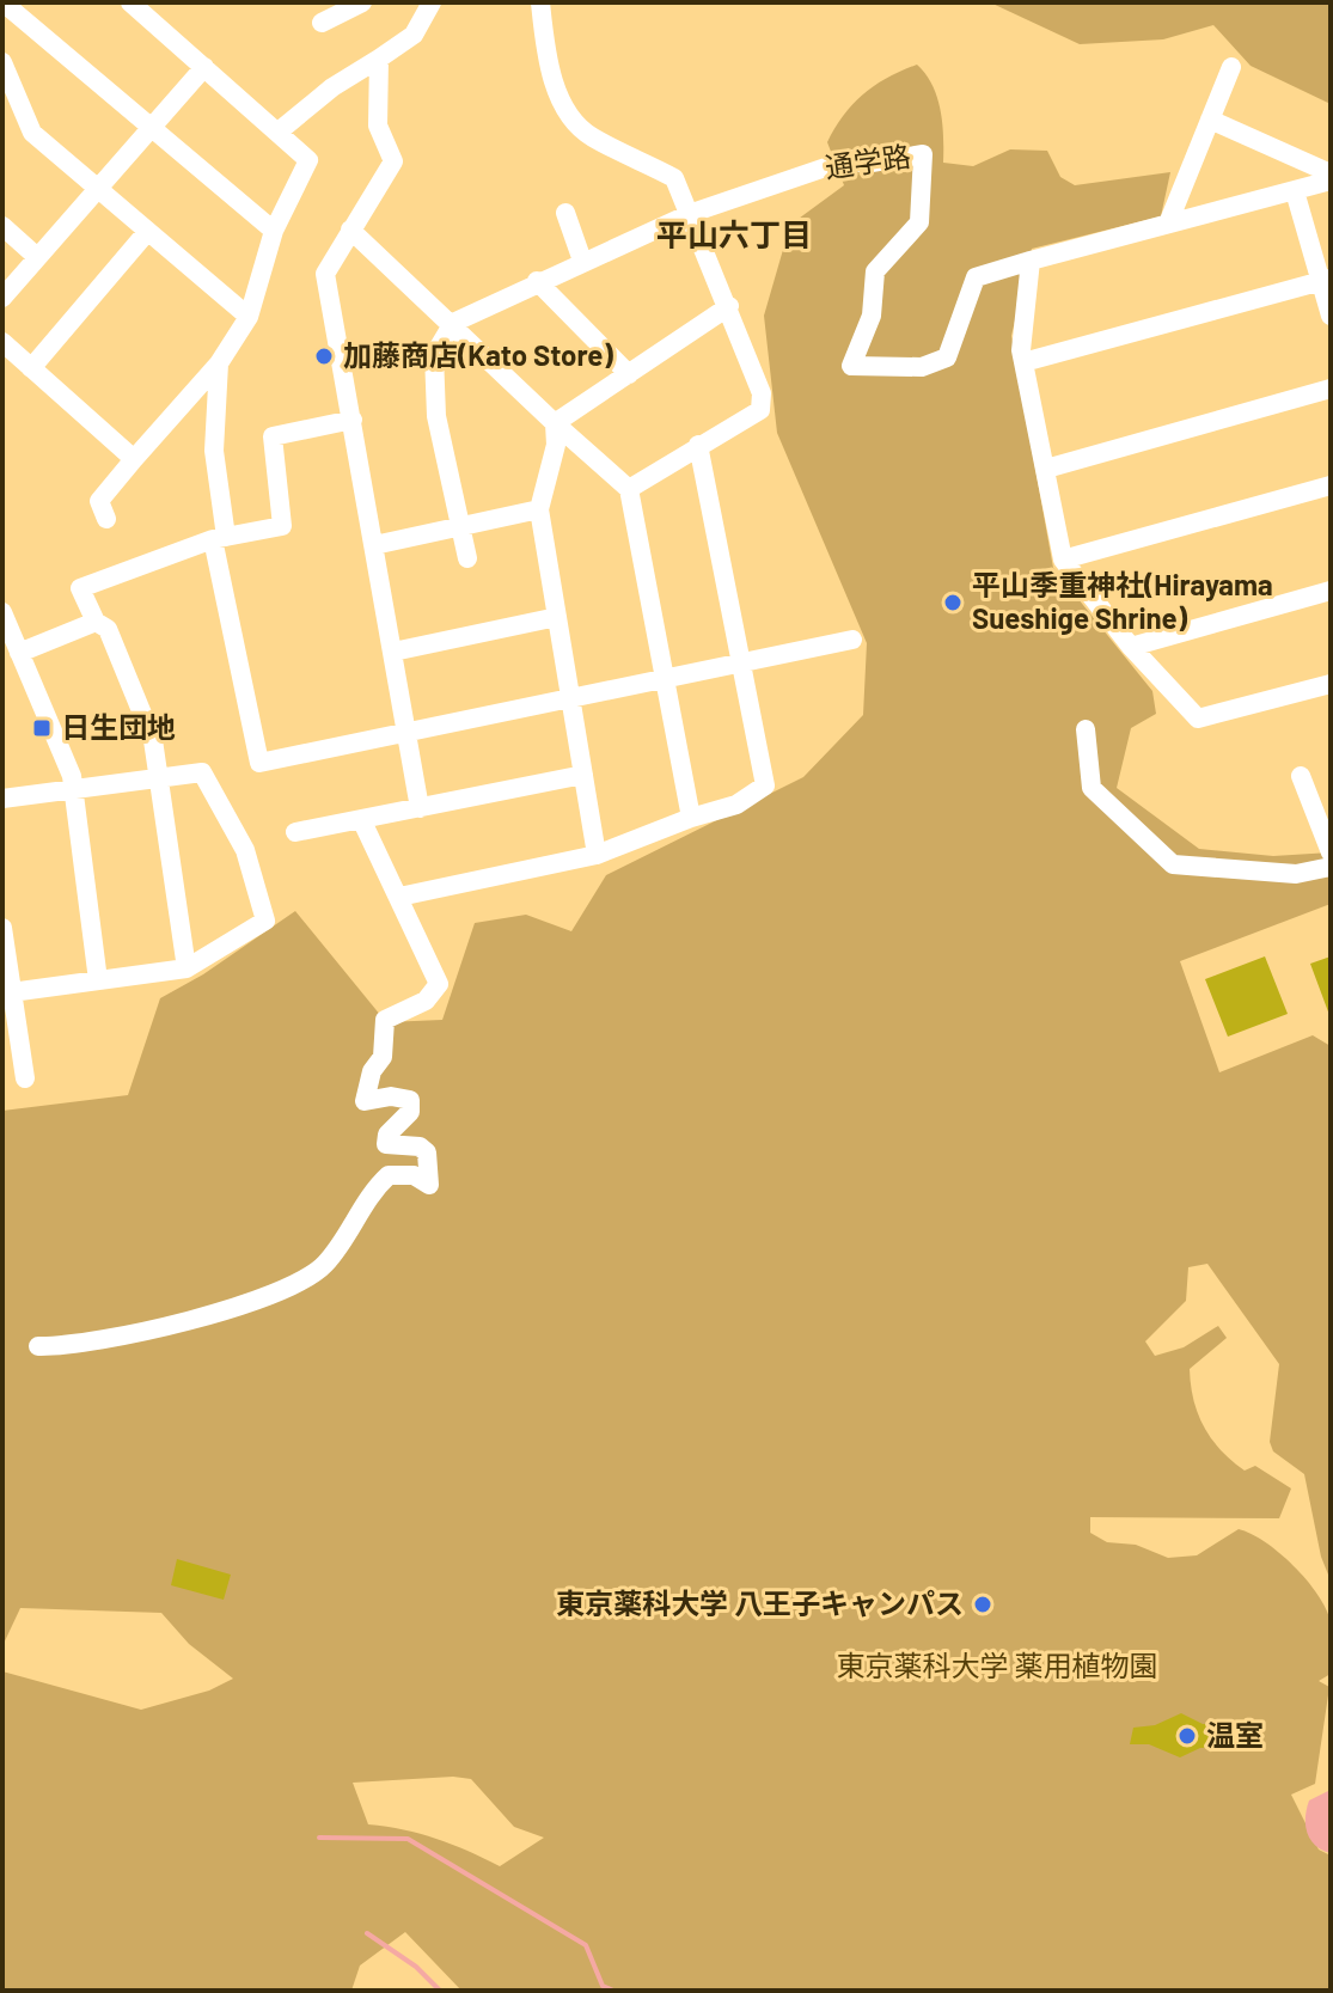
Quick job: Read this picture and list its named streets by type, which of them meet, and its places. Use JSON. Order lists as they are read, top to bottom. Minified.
{"streets":{"street":["通学路"]},"districts":["平山六丁目"],"parks":["東京薬科大学 薬用植物園"],"places":{"other":["加藤商店(Kato Store)","平山季重神社(Hirayama Sueshige Shrine)","東京薬科大学 八王子キャンパス","温室"],"transit":["日生団地"]}}
